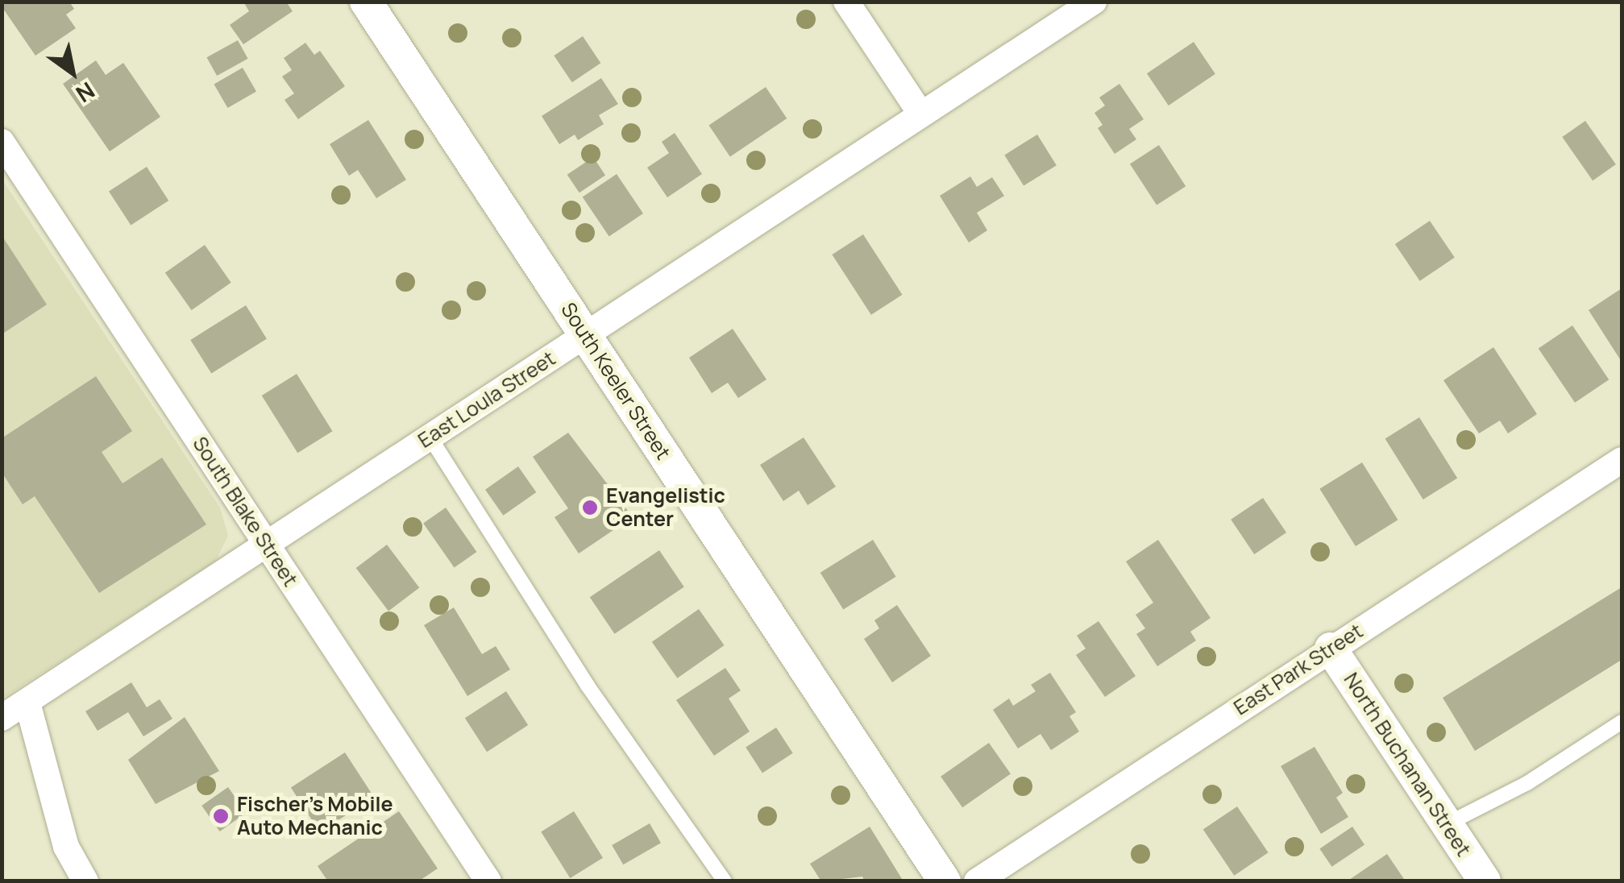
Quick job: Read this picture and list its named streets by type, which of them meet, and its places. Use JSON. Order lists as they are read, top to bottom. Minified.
{"streets":{"street":["South Keeler Street","East Loula Street","South Blake Street","East Park Street","North Buchanan Street"]},"crossings":[["South Keeler Street","East Loula Street"],["East Loula Street","South Blake Street"],["East Park Street","North Buchanan Street"]],"places":["Evangelistic Center","Fischer's Mobile Auto Mechanic"],"north":"bottom right"}
